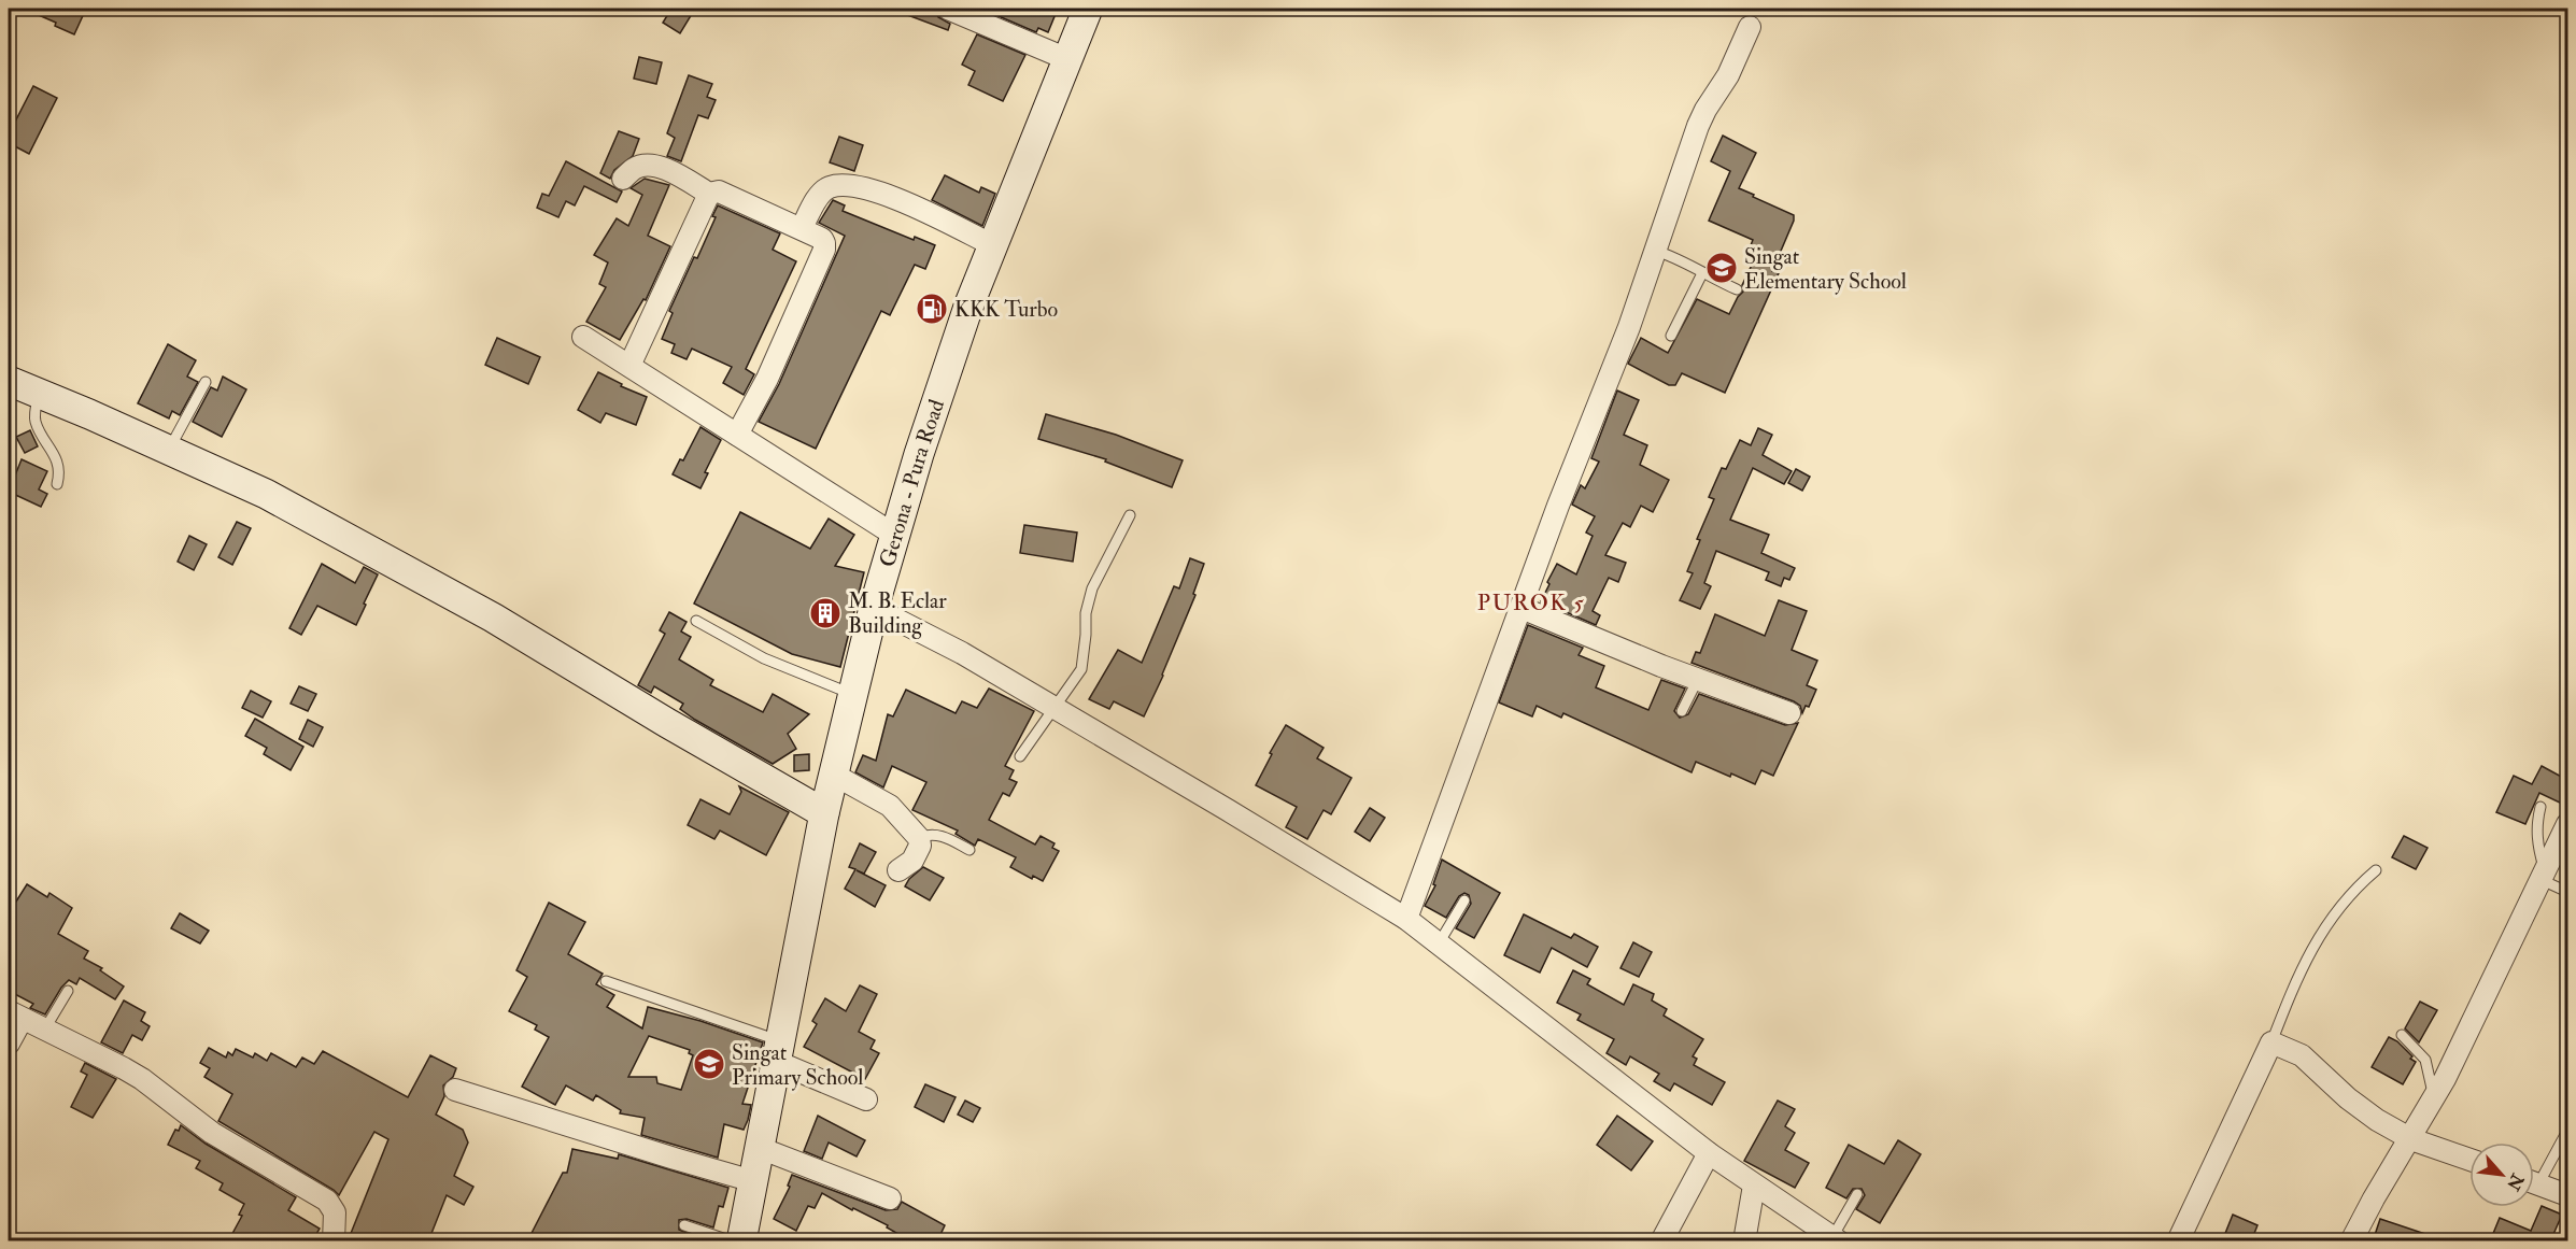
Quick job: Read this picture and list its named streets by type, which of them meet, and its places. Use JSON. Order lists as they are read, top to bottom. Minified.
{"streets":{"main road":["Gerona - Pura Road"]},"districts":["PUROK 5"],"places":{"school or university":["Singat Elementary School","Singat Primary School"],"fuel station":["KKK Turbo"],"building":["M. B. Eclar Building"]},"north":"bottom right"}
